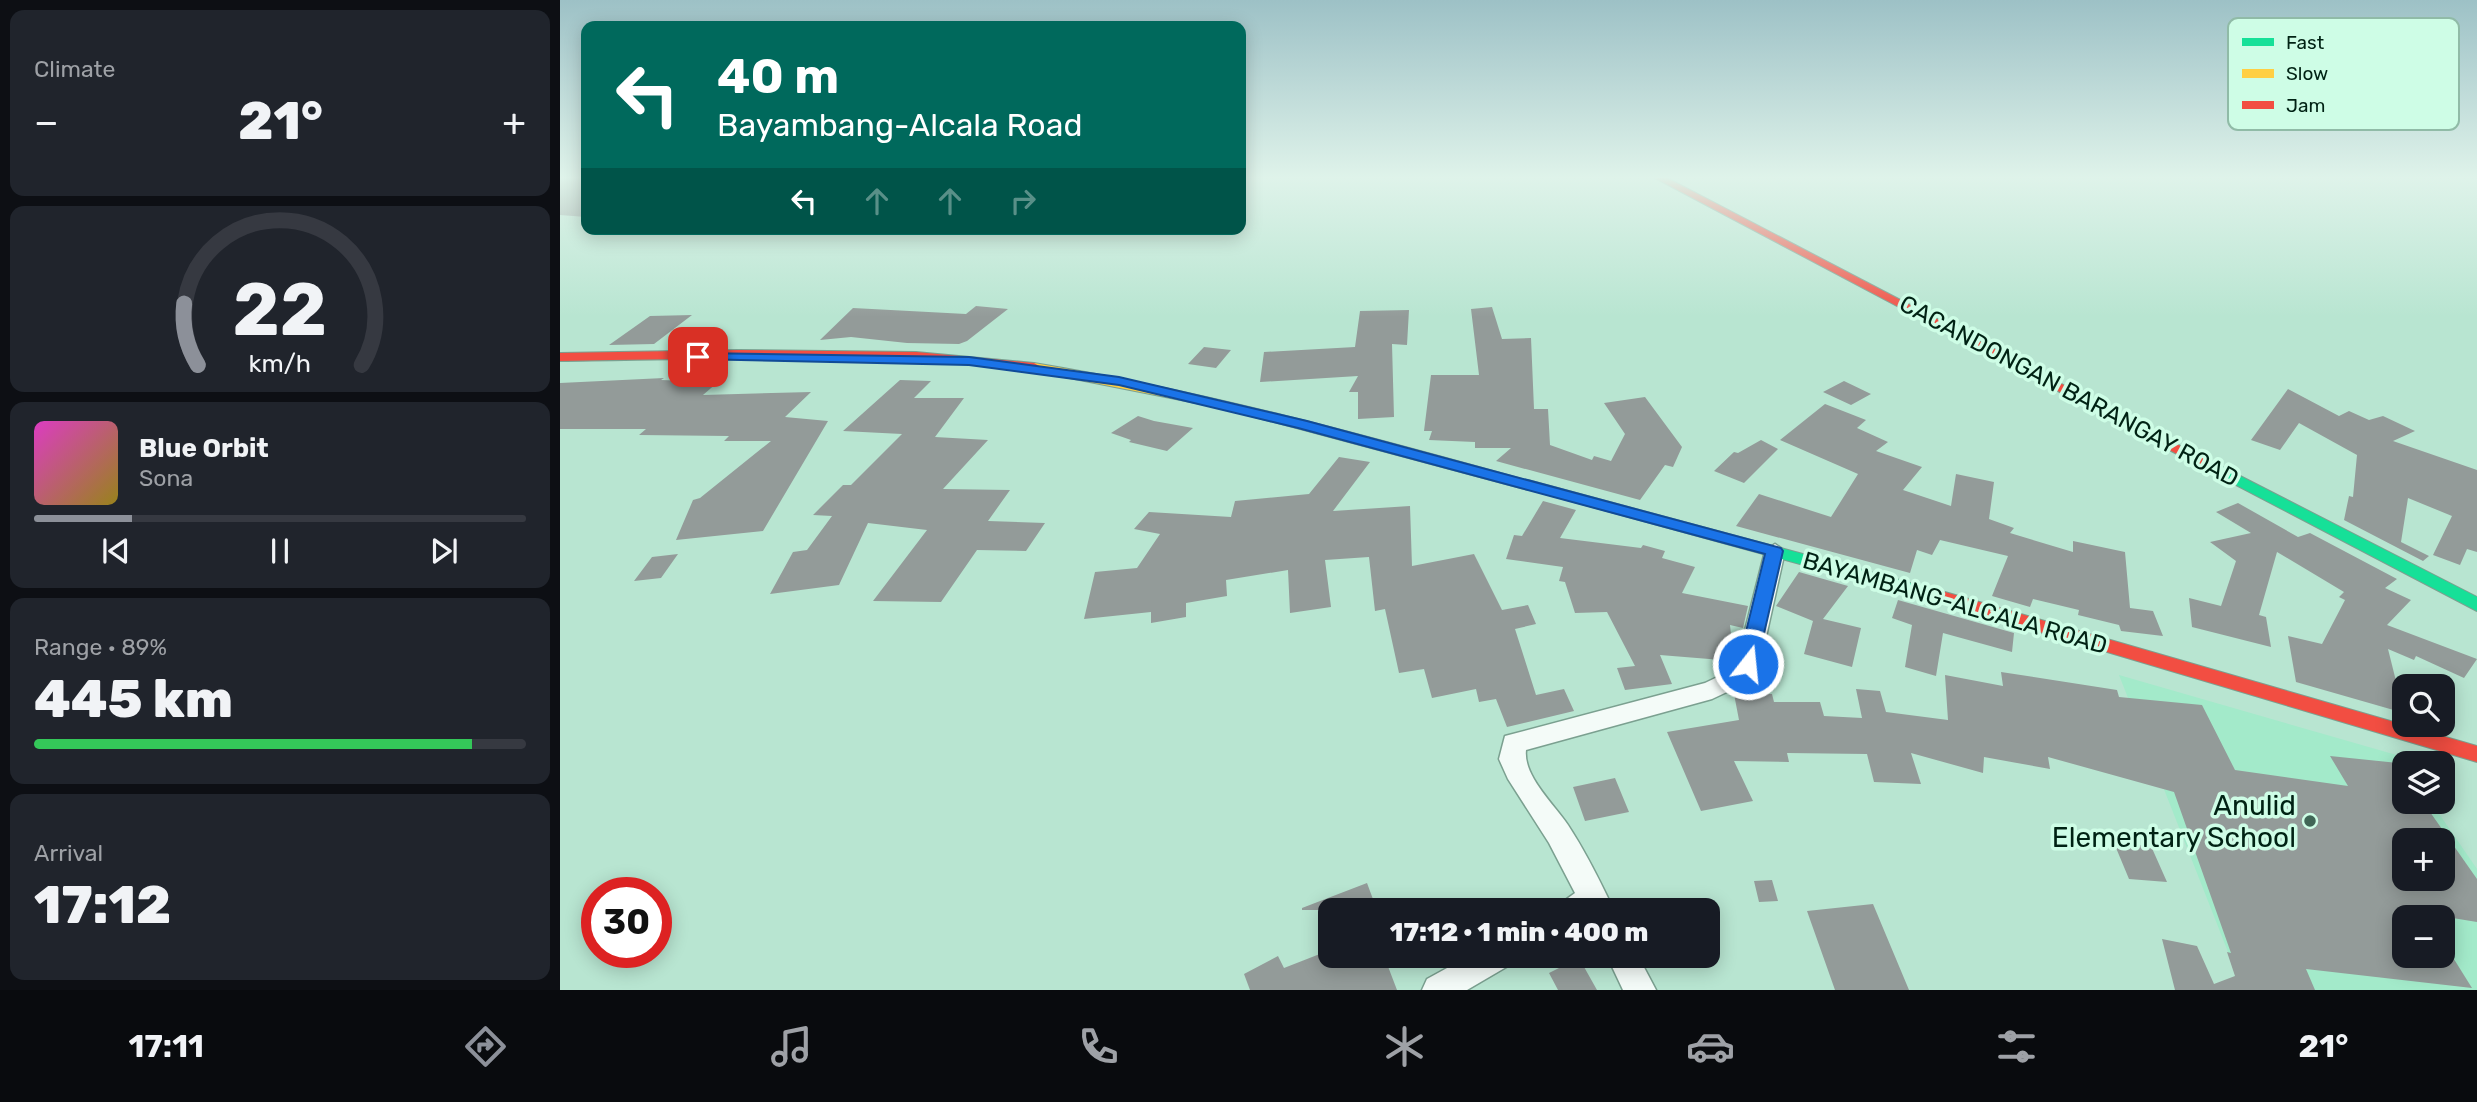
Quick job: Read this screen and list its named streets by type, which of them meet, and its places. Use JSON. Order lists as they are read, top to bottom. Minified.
{"streets":{"main road":["CACANDONGAN BARANGAY ROAD","BAYAMBANG-ALCALA ROAD"]},"places":["Anulid Elementary School"],"legend":["Fast","Slow","Jam"],"page":{"tile":["Climate",["Range · 89%","445 km"],["Arrival","17:12"]],"turn":["40 m","Bayambang-Alcala Road"],"heat":["−","21°","+"],"song":["Blue Orbit","Sona"],"map_buttons":["+","−"],"limit":"30","trip":"17:12 · 1 min · 400 m","tabs":["17:11","21°"],"gauge":["22","km/h"]}}
